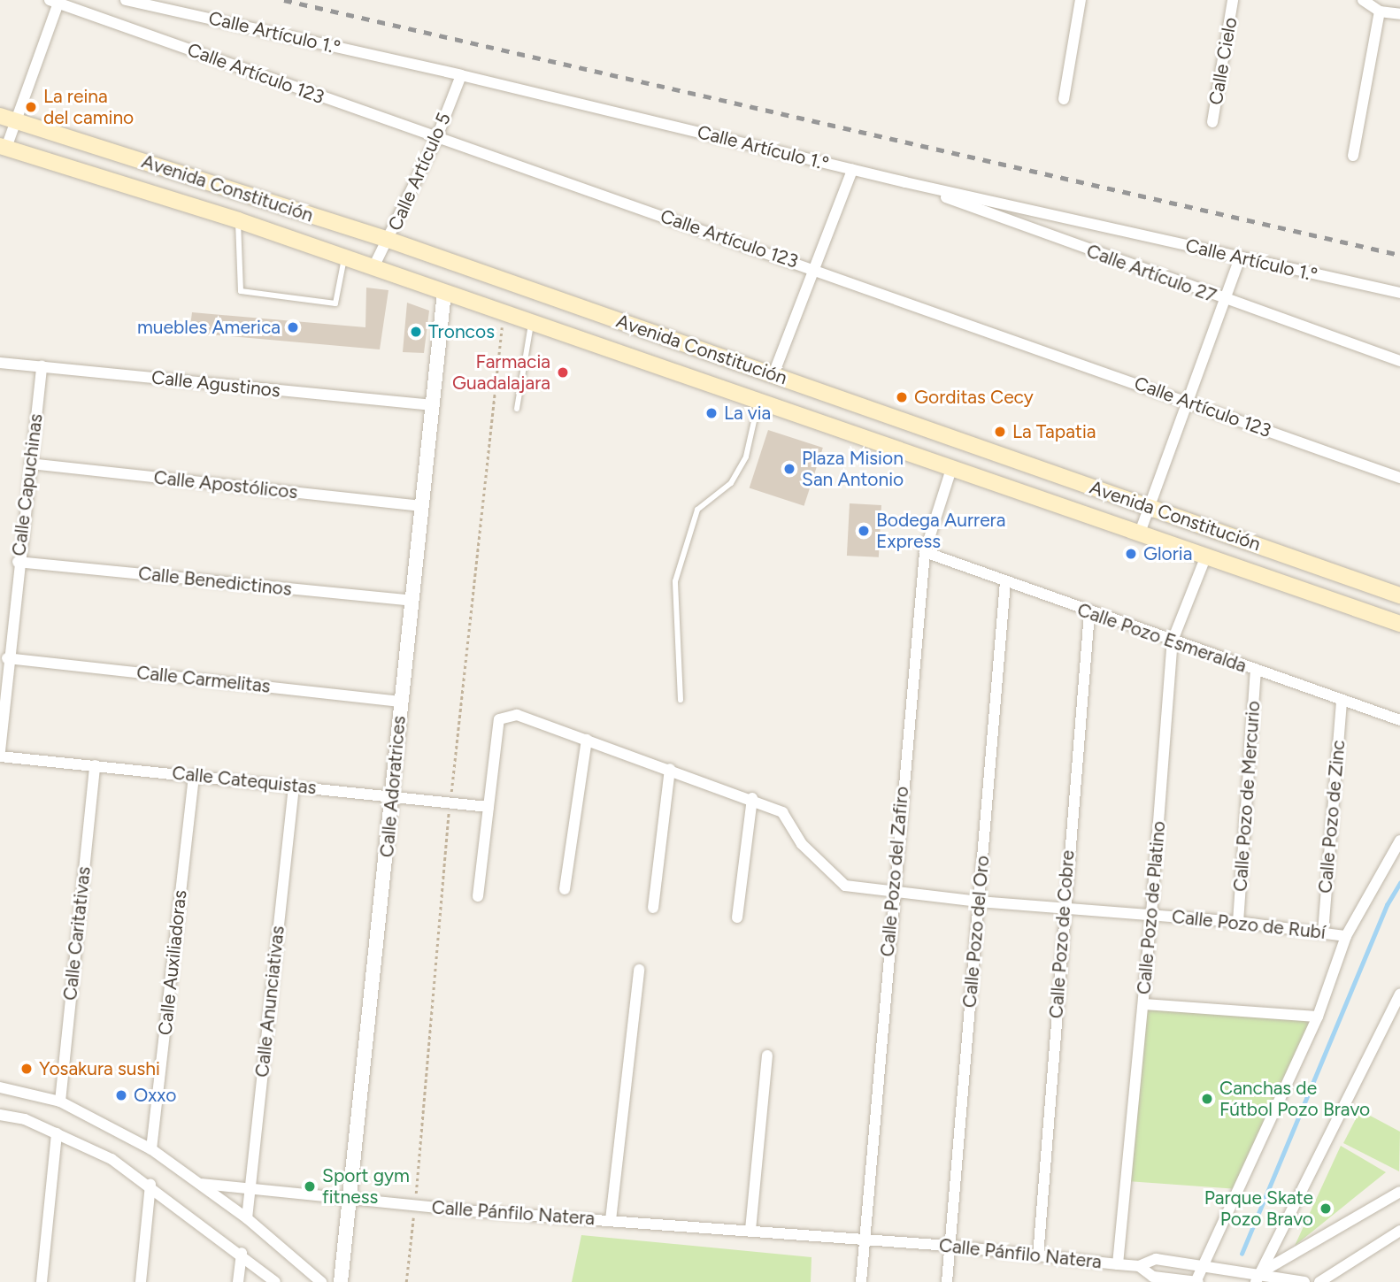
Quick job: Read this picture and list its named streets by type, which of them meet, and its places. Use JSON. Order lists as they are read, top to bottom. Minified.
{"streets":{"main road":["Avenida Constitución"],"street":["Calle Artículo 1.º","Calle Cielo","Calle Artículo 123","Calle Artículo 5","Calle Artículo 27","Calle Agustinos","Calle Capuchinas","Calle Apostólicos","Calle Benedictinos","Calle Pozo Esmeralda","Calle Carmelitas","Calle Catequistas","Calle Adoratrices","Calle Pozo de Mercurio","Calle Pozo de Zinc","Calle Pozo del Zafiro","Calle Pozo de Platino","Calle Pozo de Rubí","Calle Pozo del Oro","Calle Caritativas","Calle Pozo de Cobre","Calle Auxiliadoras","Calle Anunciativas","Calle Pánfilo Natera"]},"crossings":[["Calle Artículo 1.º","Calle Artículo 5"],["Calle Artículo 1.º","Calle Artículo 27"],["Calle Artículo 123","Calle Artículo 5"],["Calle Artículo 5","Avenida Constitución"],["Avenida Constitución","Calle Adoratrices"],["Avenida Constitución","Calle Pozo del Zafiro"],["Avenida Constitución","Calle Pozo de Platino"],["Calle Agustinos","Calle Capuchinas"],["Calle Agustinos","Calle Adoratrices"],["Calle Capuchinas","Calle Apostólicos"],["Calle Capuchinas","Calle Benedictinos"],["Calle Capuchinas","Calle Carmelitas"],["Calle Apostólicos","Calle Adoratrices"],["Calle Benedictinos","Calle Adoratrices"],["Calle Pozo Esmeralda","Calle Pozo de Mercurio"],["Calle Pozo Esmeralda","Calle Pozo de Zinc"],["Calle Pozo Esmeralda","Calle Pozo del Zafiro"],["Calle Pozo Esmeralda","Calle Pozo de Platino"],["Calle Pozo Esmeralda","Calle Pozo del Oro"],["Calle Pozo Esmeralda","Calle Pozo de Cobre"],["Calle Carmelitas","Calle Adoratrices"],["Calle Catequistas","Calle Adoratrices"],["Calle Catequistas","Calle Pozo de Rubí"],["Calle Catequistas","Calle Caritativas"],["Calle Catequistas","Calle Auxiliadoras"],["Calle Catequistas","Calle Anunciativas"],["Calle Adoratrices","Calle Pánfilo Natera"],["Calle Pozo de Mercurio","Calle Pozo de Rubí"],["Calle Pozo de Zinc","Calle Pozo de Rubí"],["Calle Pozo del Zafiro","Calle Pozo de Rubí"],["Calle Pozo del Zafiro","Calle Pánfilo Natera"],["Calle Pozo de Platino","Calle Pozo de Rubí"],["Calle Pozo de Platino","Calle Pánfilo Natera"],["Calle Pozo de Rubí","Calle Pozo del Oro"],["Calle Pozo de Rubí","Calle Pozo de Cobre"],["Calle Pozo del Oro","Calle Pánfilo Natera"],["Calle Pozo de Cobre","Calle Pánfilo Natera"],["Calle Anunciativas","Calle Pánfilo Natera"]],"places":["La reina del camino","muebles America","Troncos","Farmacia Guadalajara","Gorditas Cecy","La via","La Tapatia","Plaza Mision San Antonio","Bodega Aurrera Express","Gloria","Yosakura sushi","Oxxo","Canchas de Fútbol Pozo Bravo","Sport gym fitness","Parque Skate Pozo Bravo"]}
